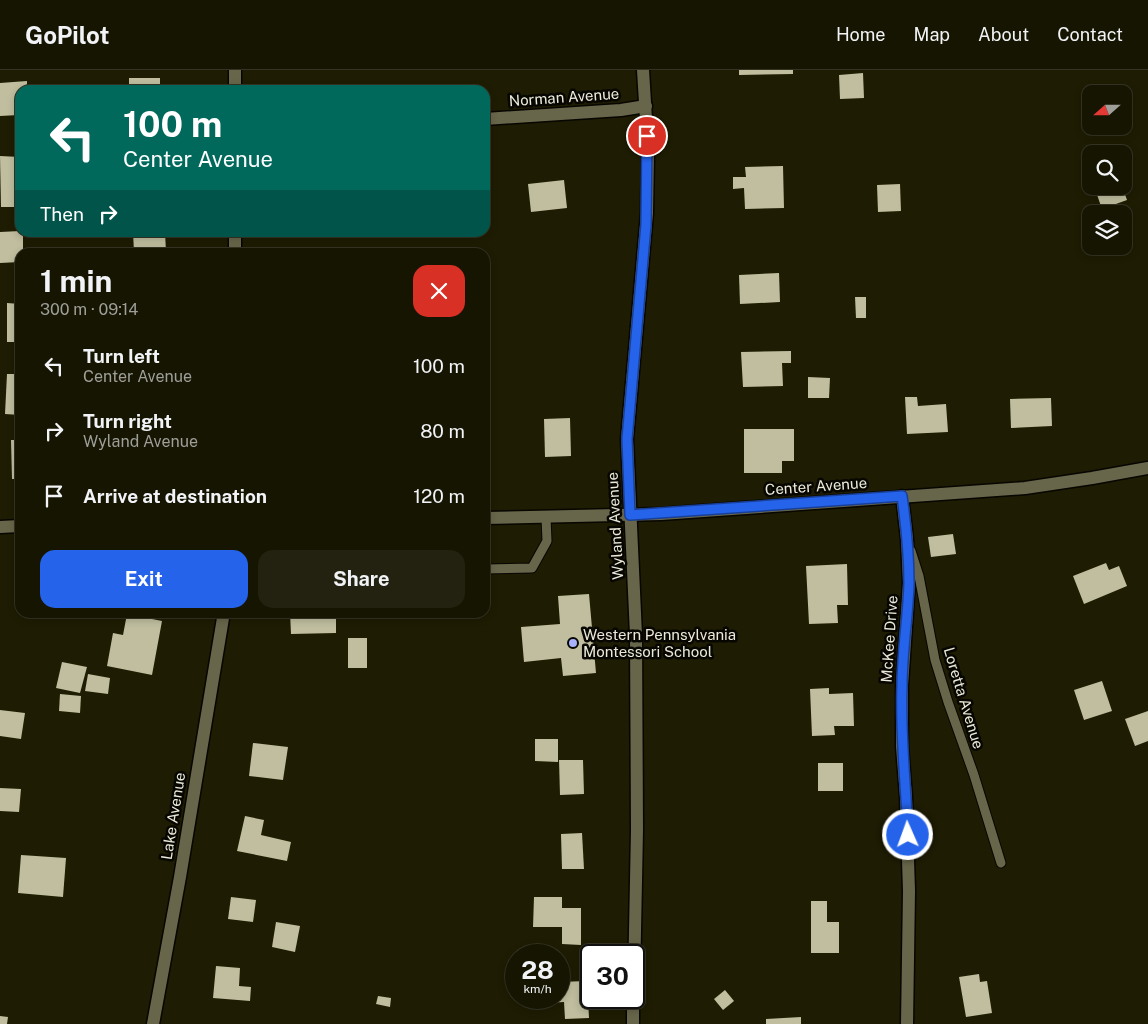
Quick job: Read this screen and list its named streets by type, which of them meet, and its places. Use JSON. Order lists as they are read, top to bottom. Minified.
{"streets":{"street":["Norman Avenue","Center Avenue","Wyland Avenue","McKee Drive","Lake Avenue"],"lane":["Loretta Avenue"]},"crossings":[["Norman Avenue","Wyland Avenue"],["Center Avenue","Wyland Avenue"],["Center Avenue","McKee Drive"],["McKee Drive","Loretta Avenue"]],"places":["Western Pennsylvania Montessori School"],"north":"left","page":{"header":"GoPilot","nav":["Home","Map","About","Contact"],"turn":["100 m","Center Avenue"],"then":"Then","heading":["1 min","300 m · 09:14"],"list":[{"name":"Turn left","note":"Center Avenue","value":"100 m"},{"name":"Turn right","note":"Wyland Avenue","value":"80 m"},{"name":"Arrive at destination","value":"120 m"}],"buttons":["Exit","Share"],"speed":"28 km/h","limit":"30"}}
